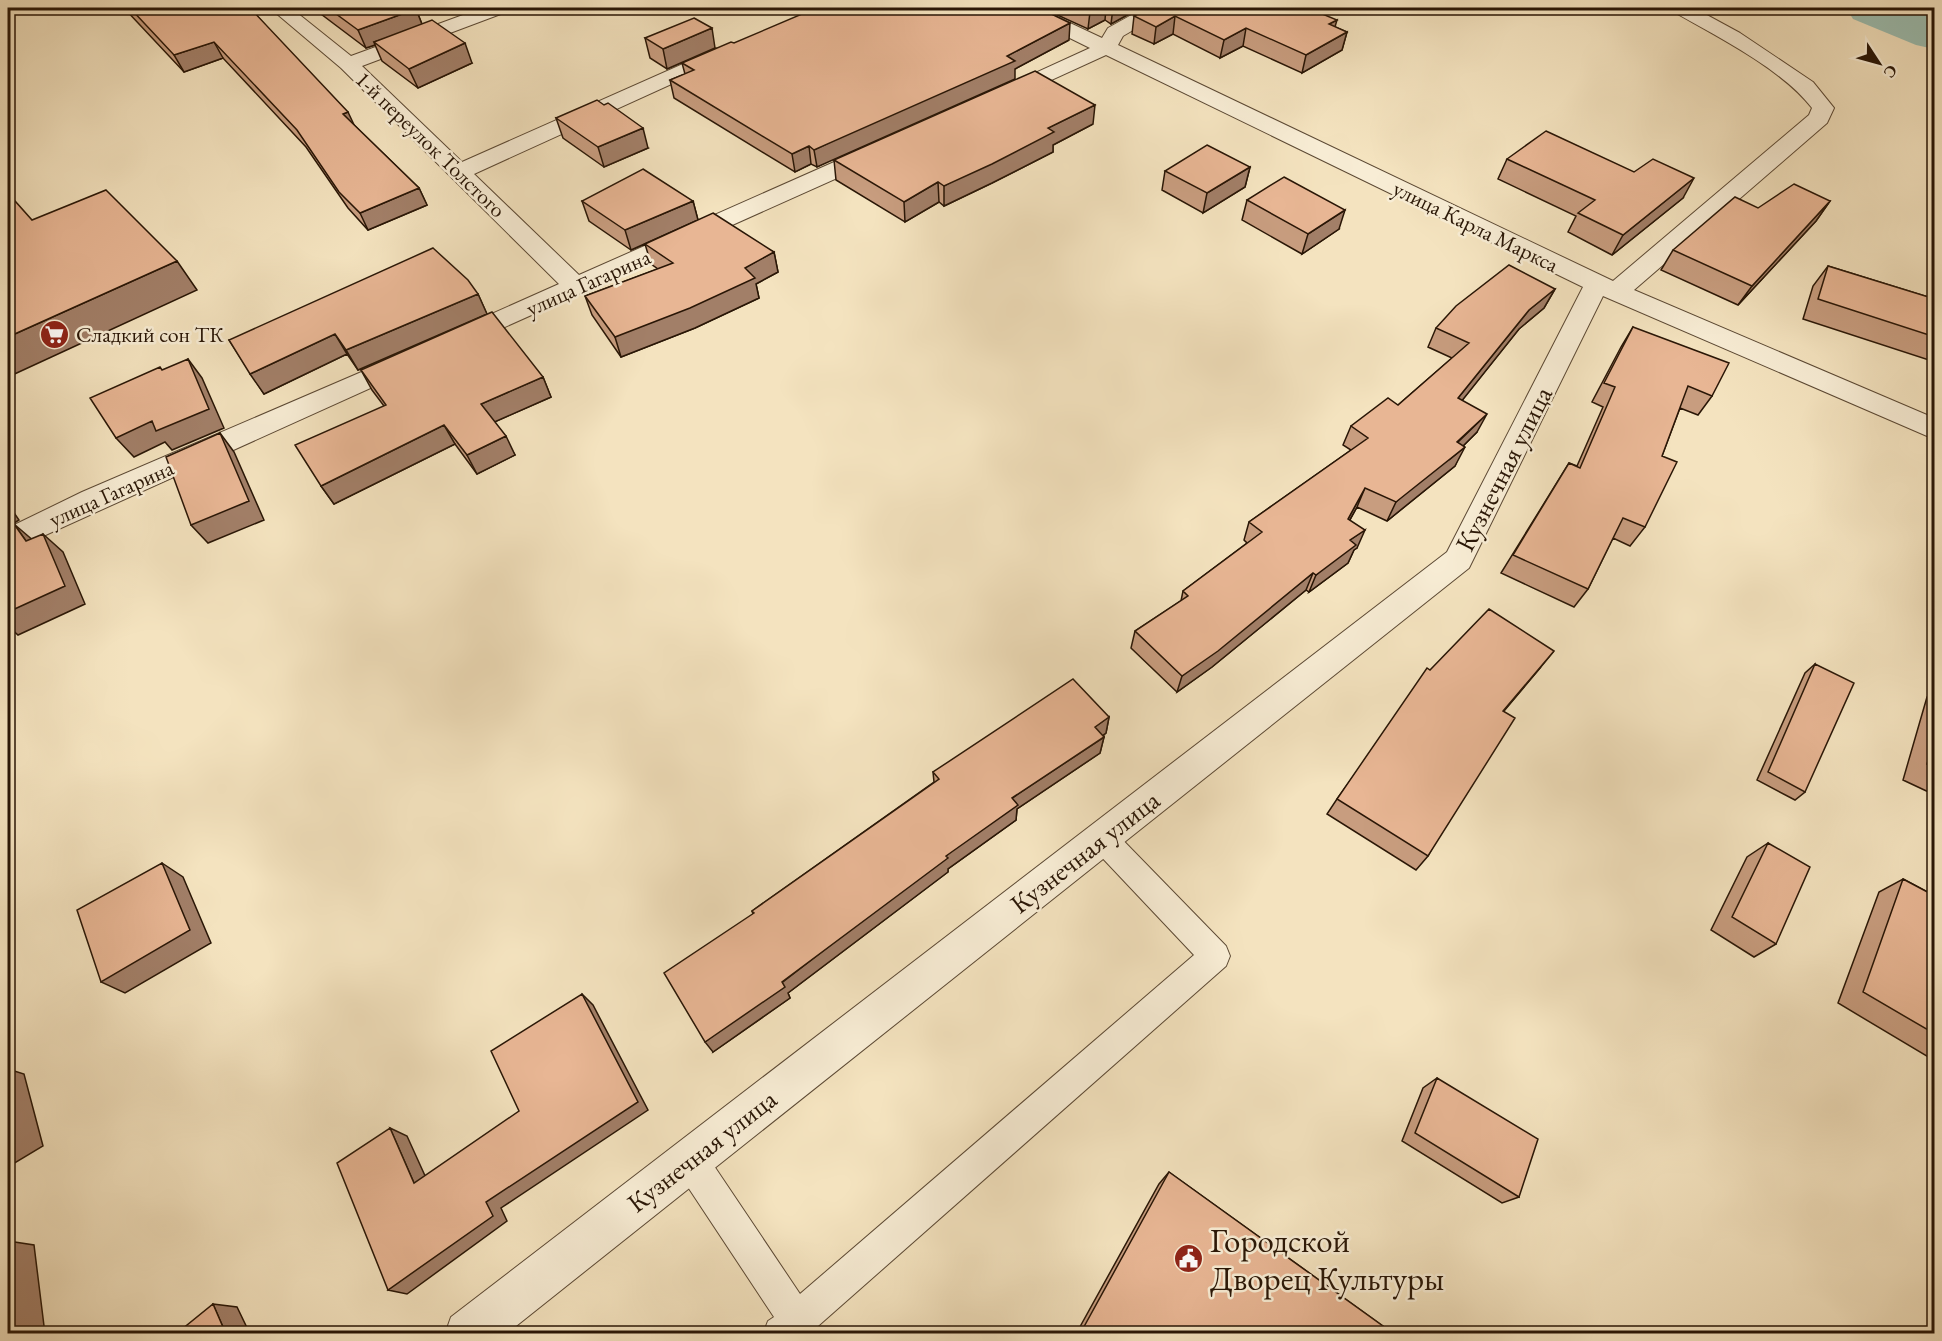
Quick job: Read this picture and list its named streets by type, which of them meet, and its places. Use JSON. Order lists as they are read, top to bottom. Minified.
{"streets":{"street":["1-й переулок Толстого","улица Карла Маркса","улица Гагарина","Кузнечная улица"]},"crossings":[["1-й переулок Толстого","улица Гагарина"],["улица Карла Маркса","Кузнечная улица"]],"places":{"supermarket":["Сладкий сон ТК"],"public building":["Городской Дворец Культуры"]},"north":"bottom right"}
